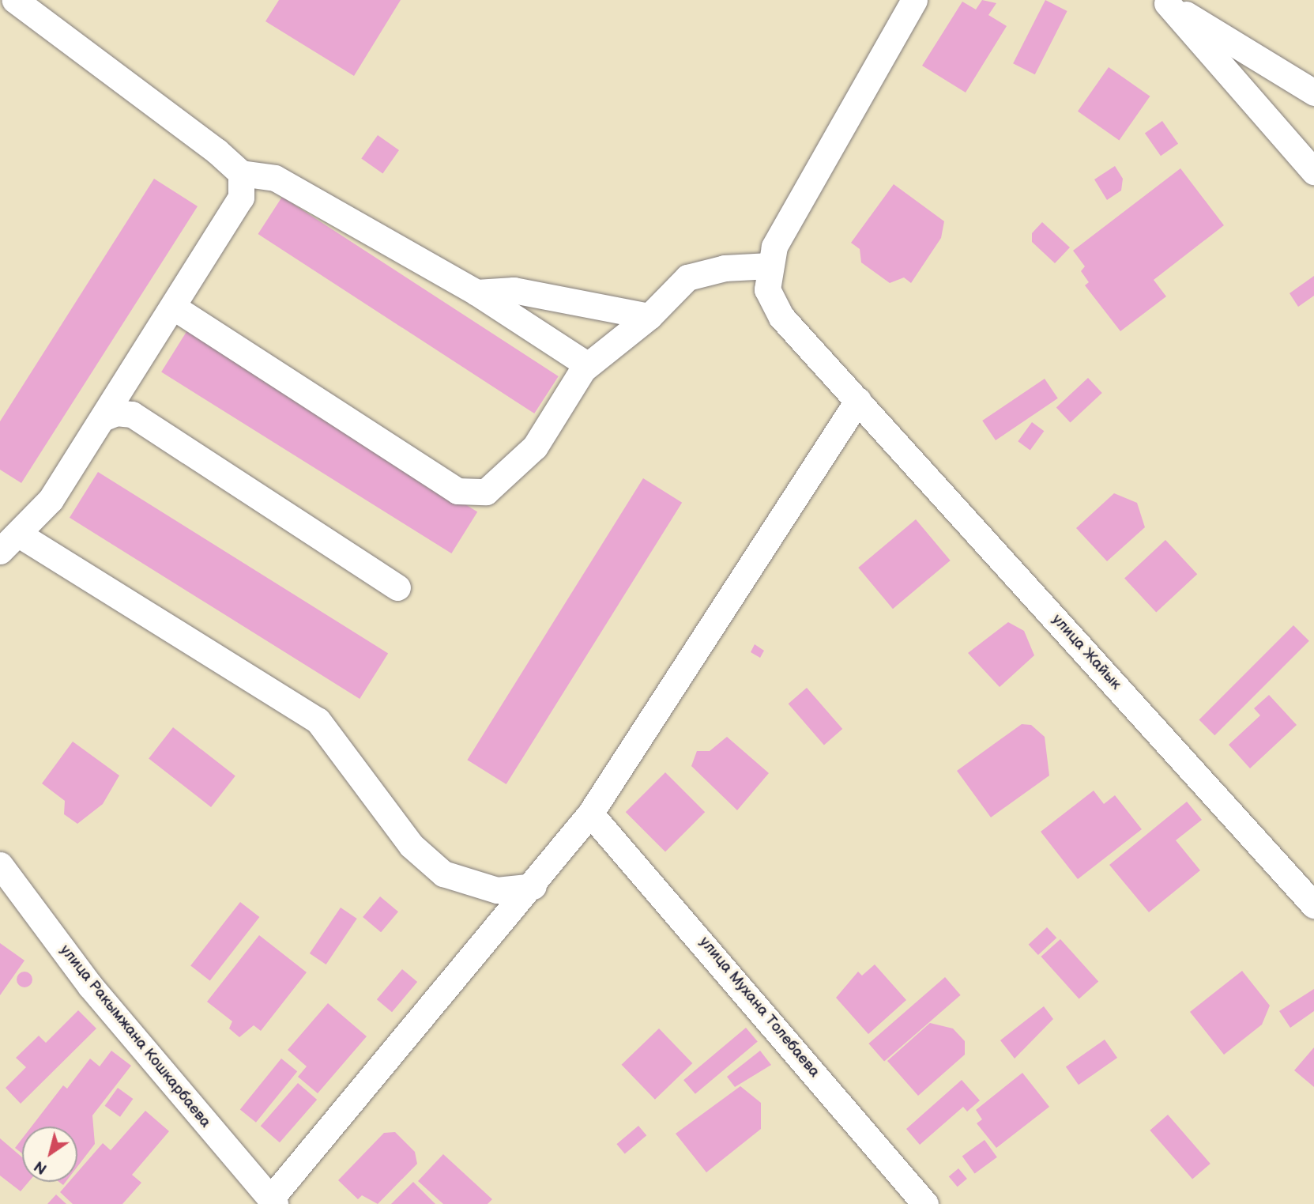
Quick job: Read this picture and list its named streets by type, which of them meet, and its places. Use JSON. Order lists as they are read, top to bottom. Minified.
{"streets":{"street":["улица Жайык","улица Мухана Толебаева","улица Ракымжана Кошкарбаева"]},"north":"bottom left"}
